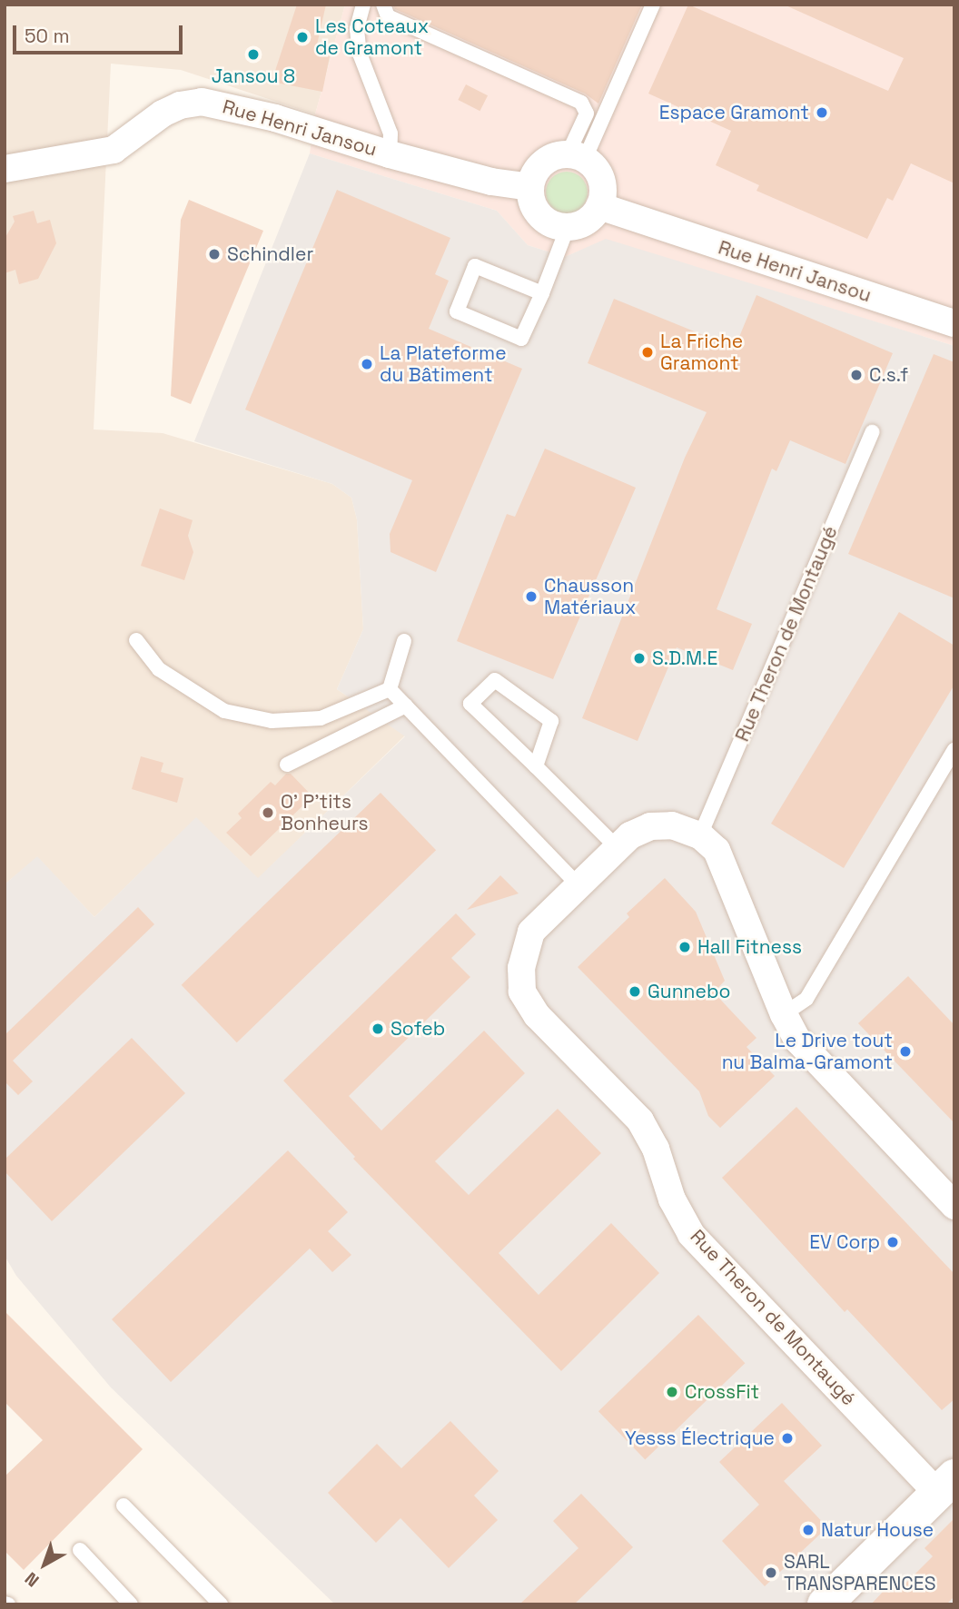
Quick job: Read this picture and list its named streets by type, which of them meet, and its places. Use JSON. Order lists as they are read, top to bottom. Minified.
{"streets":{"street":["Rue Henri Jansou","Rue Theron de Montaugé"]},"places":["Les Coteaux de Gramont","Jansou 8","Espace Gramont","Schindler","La Friche Gramont","La Plateforme du Bâtiment","C.s.f","Chausson Matériaux","S.D.M.E","O' P'tits Bonheurs","Hall Fitness","Gunnebo","Sofeb","Le Drive tout nu Balma-Gramont","EV Corp","CrossFit","Yesss Électrique","Natur House","SARL TRANSPARENCES"],"scale_bar":"50 m","north":"bottom left"}
